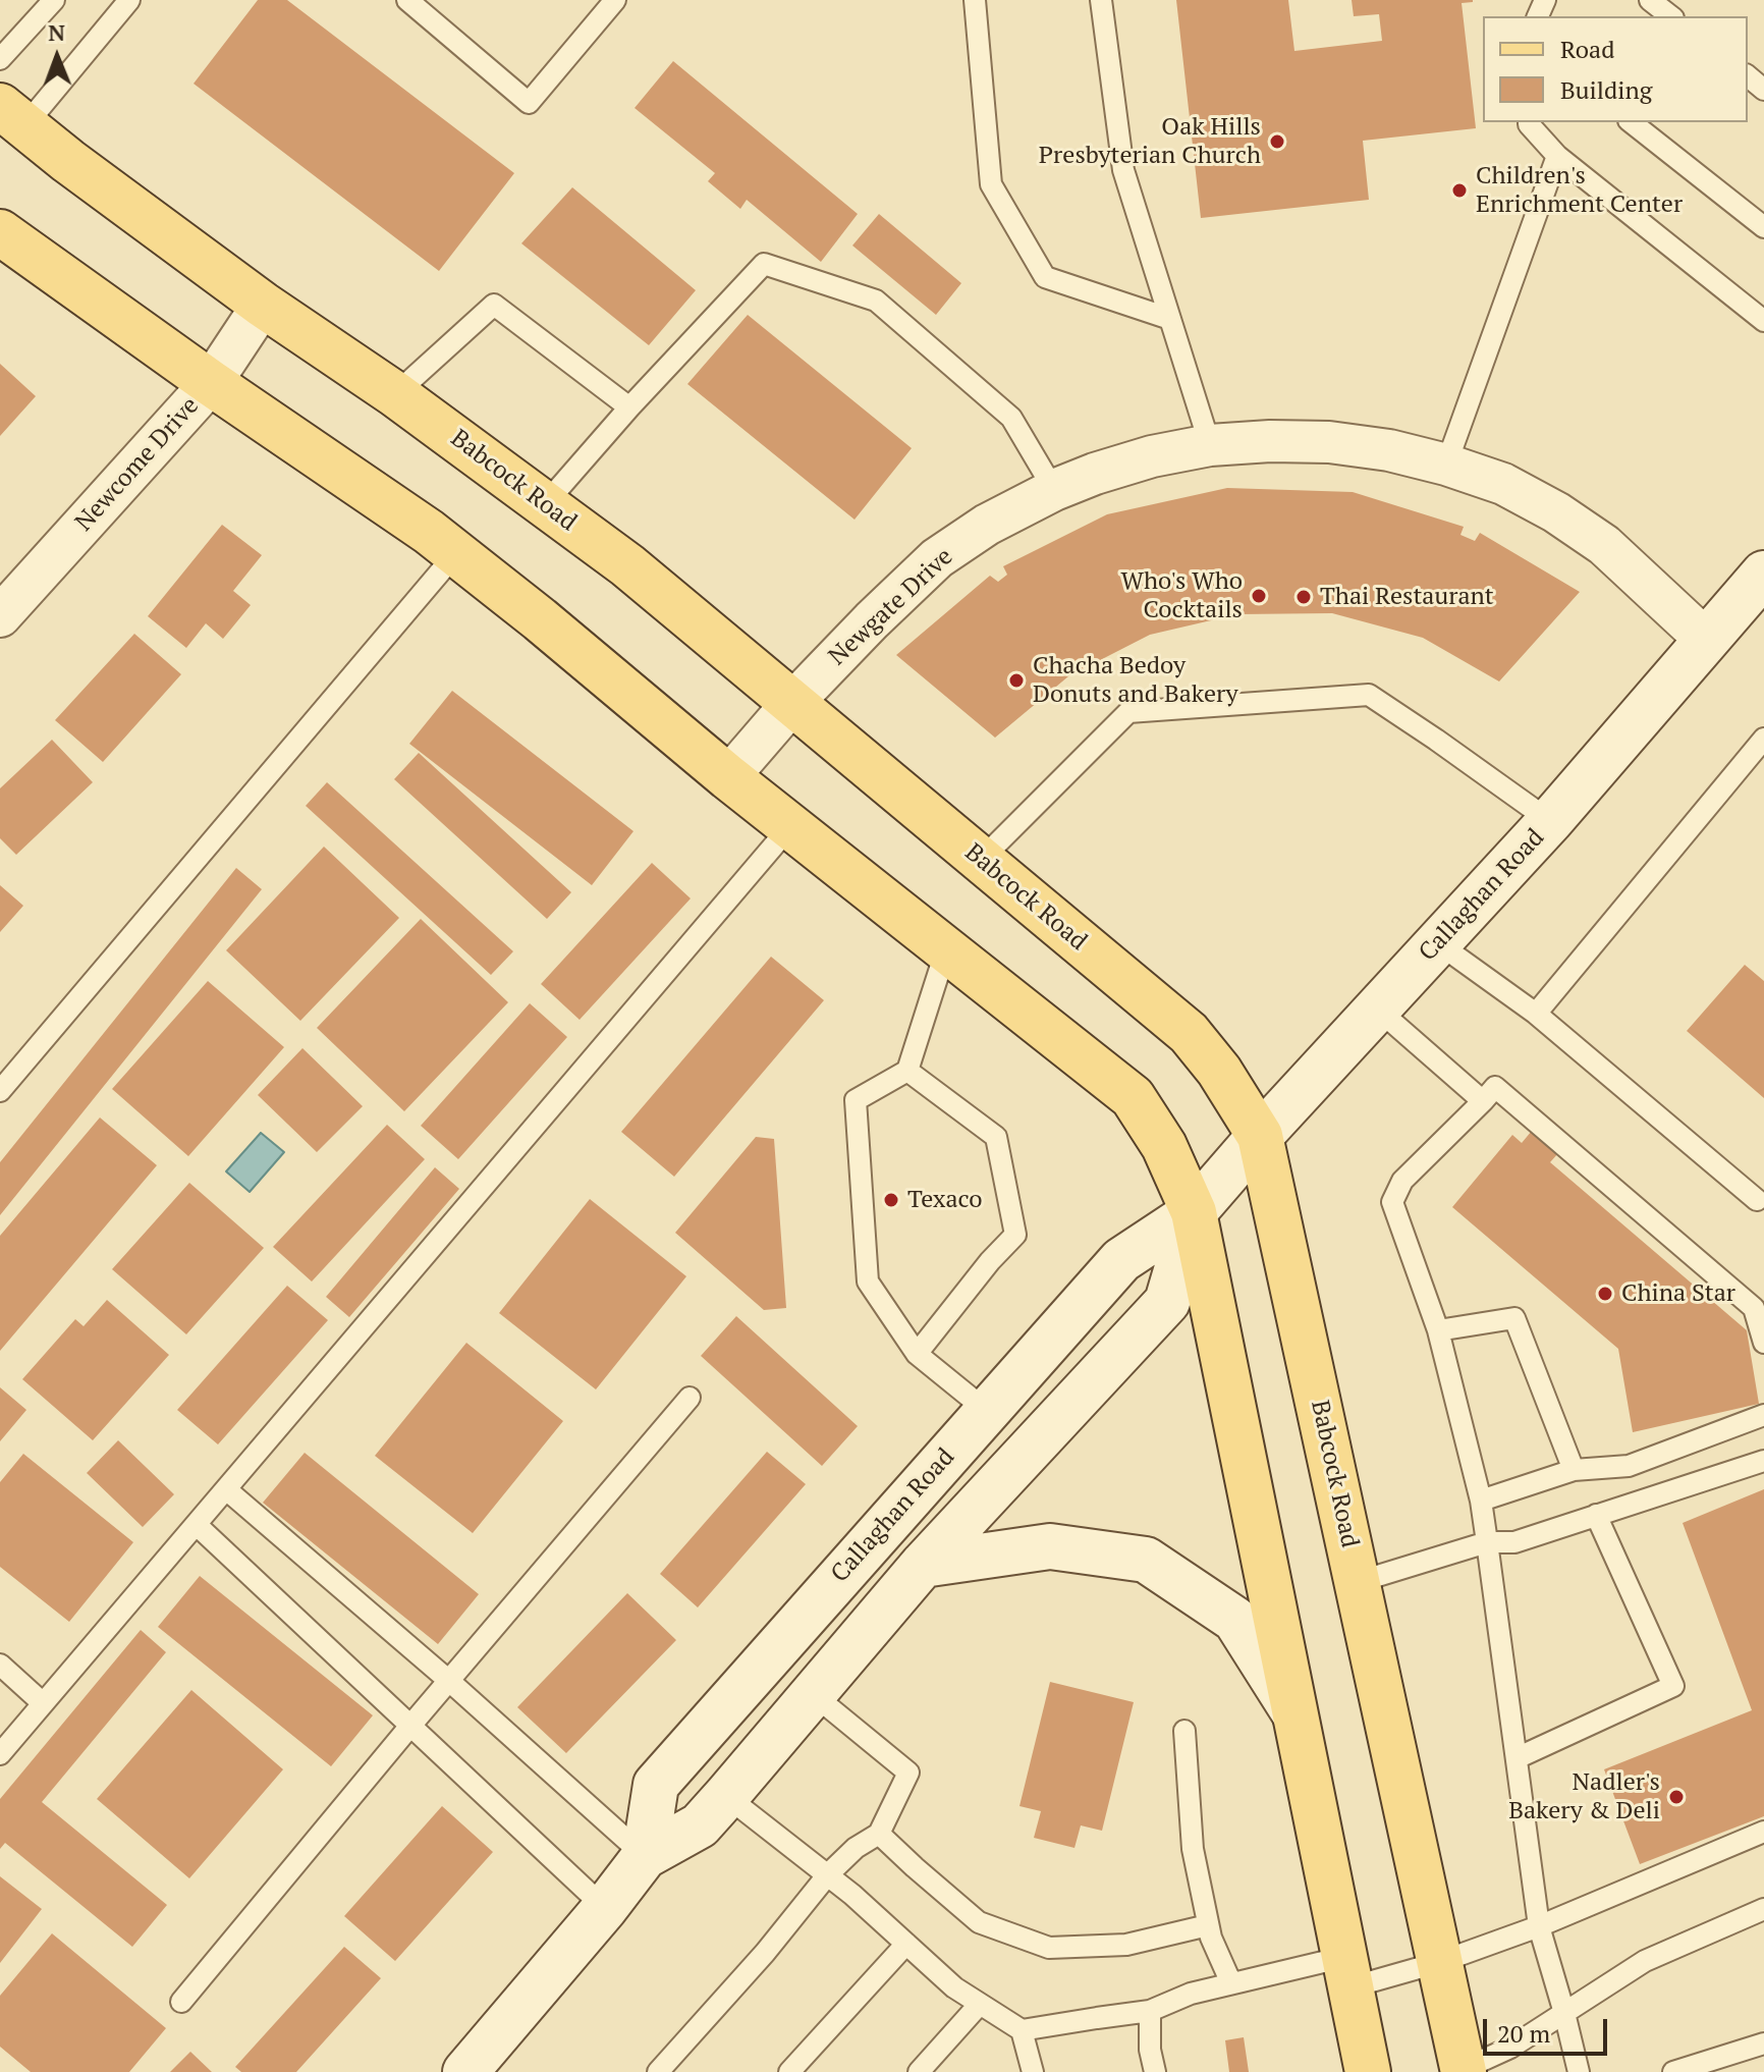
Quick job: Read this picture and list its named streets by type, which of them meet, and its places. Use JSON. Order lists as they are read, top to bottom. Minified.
{"streets":{"main road":["Babcock Road","Callaghan Road"],"street":["Newcome Drive","Newgate Drive"]},"crossings":[["Newcome Drive","Babcock Road"],["Babcock Road","Newgate Drive"],["Babcock Road","Callaghan Road"],["Newgate Drive","Callaghan Road"]],"places":["Oak Hills Presbyterian Church","Children's Enrichment Center","Who's Who Cocktails","Thai Restaurant","Chacha Bedoy Donuts and Bakery","Texaco","China Star","Nadler's Bakery & Deli"],"legend":["Road","Building"],"scale_bar":"20 m","north":"top"}
